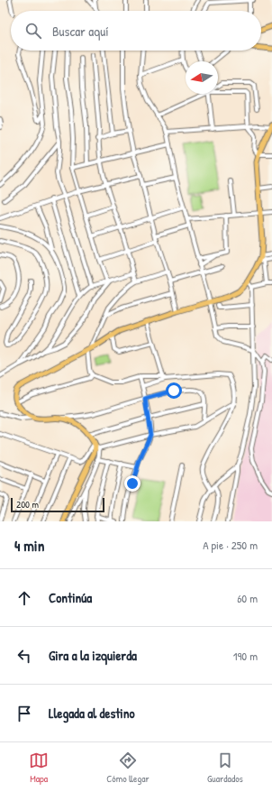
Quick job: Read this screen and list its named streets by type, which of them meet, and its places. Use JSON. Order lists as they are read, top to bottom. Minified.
{"scale_bar":"200 m","north":"left","page":{"search":"Buscar aquí","scale":"200 m","heading":["4 min","A pie · 250 m"],"list":[["Continúa","60 m"],["Gira a la izquierda","190 m"],"Llegada al destino"],"nav":["Mapa","Cómo llegar","Guardados"]}}
